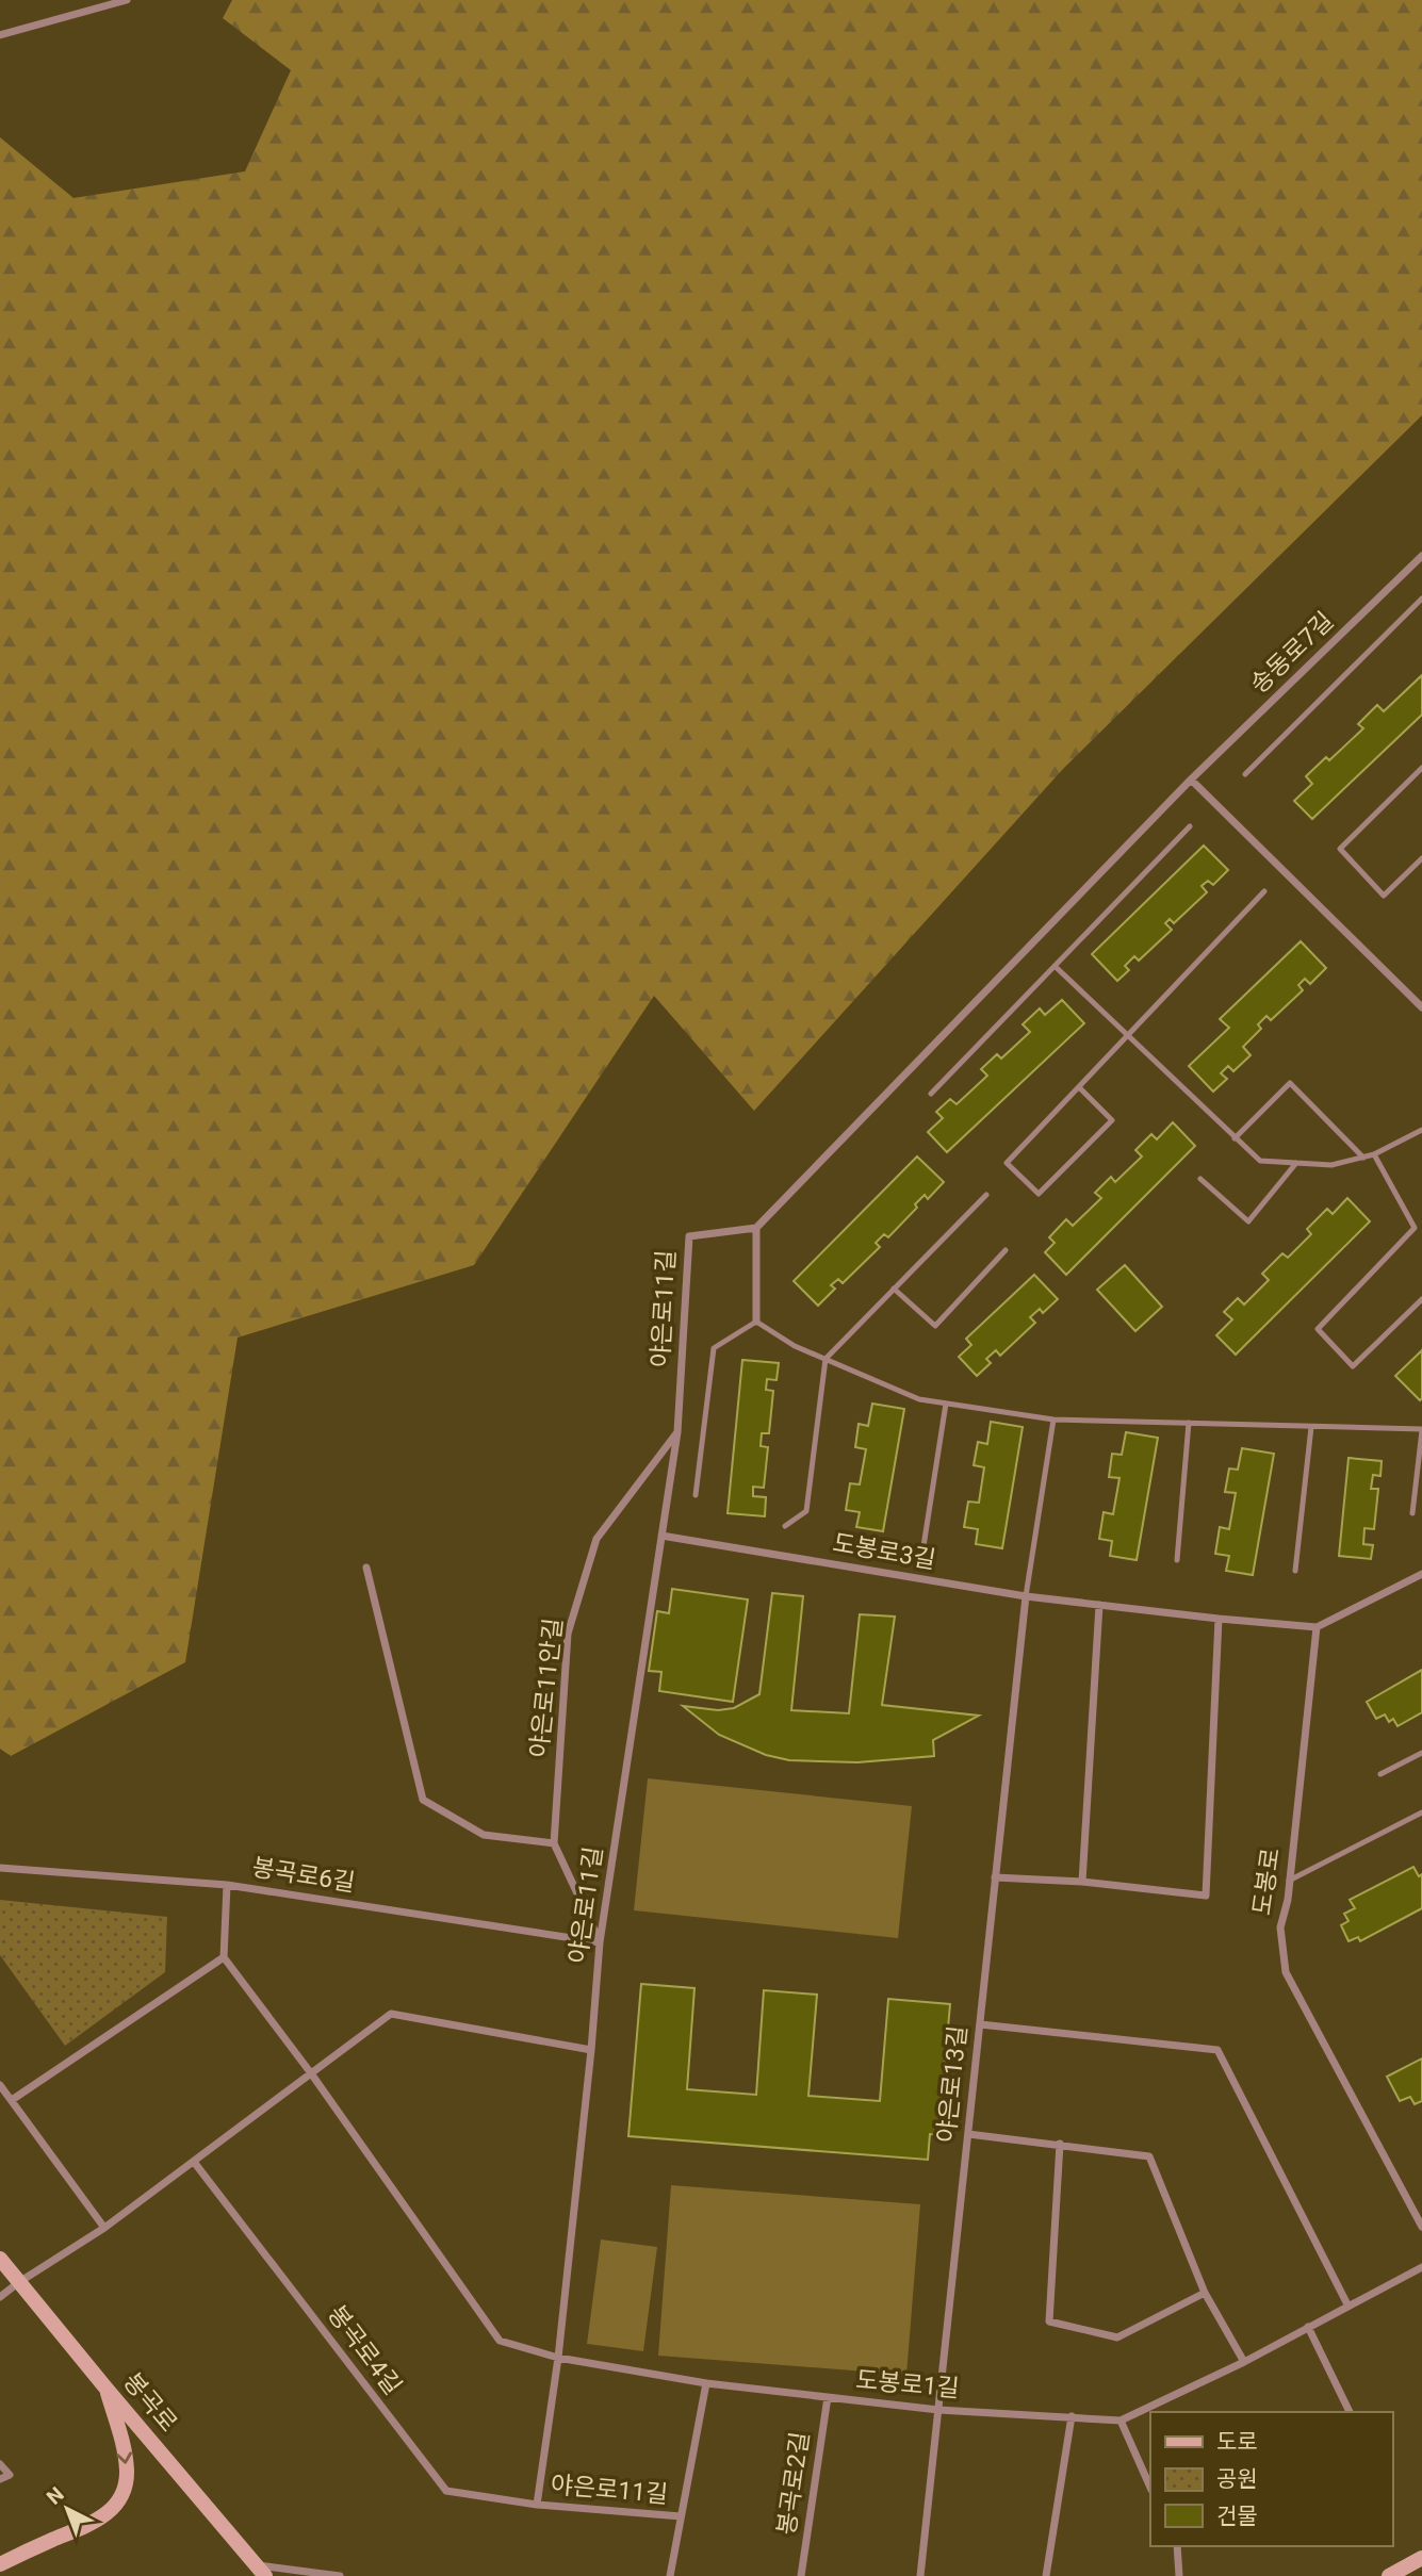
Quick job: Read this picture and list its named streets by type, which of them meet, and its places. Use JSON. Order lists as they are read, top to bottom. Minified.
{"streets":{"street":["송동로7길","야은로11길","도봉로3길","야은로11안길","봉곡로6길","도봉로","야은로13길","봉곡로4길","도봉로1길","봉곡로","봉곡로2길"]},"crossings":[["송동로7길","야은로11길"],["야은로11길","도봉로3길"],["야은로11길","야은로11안길"],["야은로11길","봉곡로6길"],["야은로11길","봉곡로4길"],["야은로11길","도봉로1길"],["도봉로3길","도봉로"],["도봉로3길","야은로13길"],["야은로11안길","봉곡로6길"],["야은로13길","도봉로1길"],["도봉로1길","봉곡로2길"]],"legend":["도로","공원","건물"],"north":"top left"}
